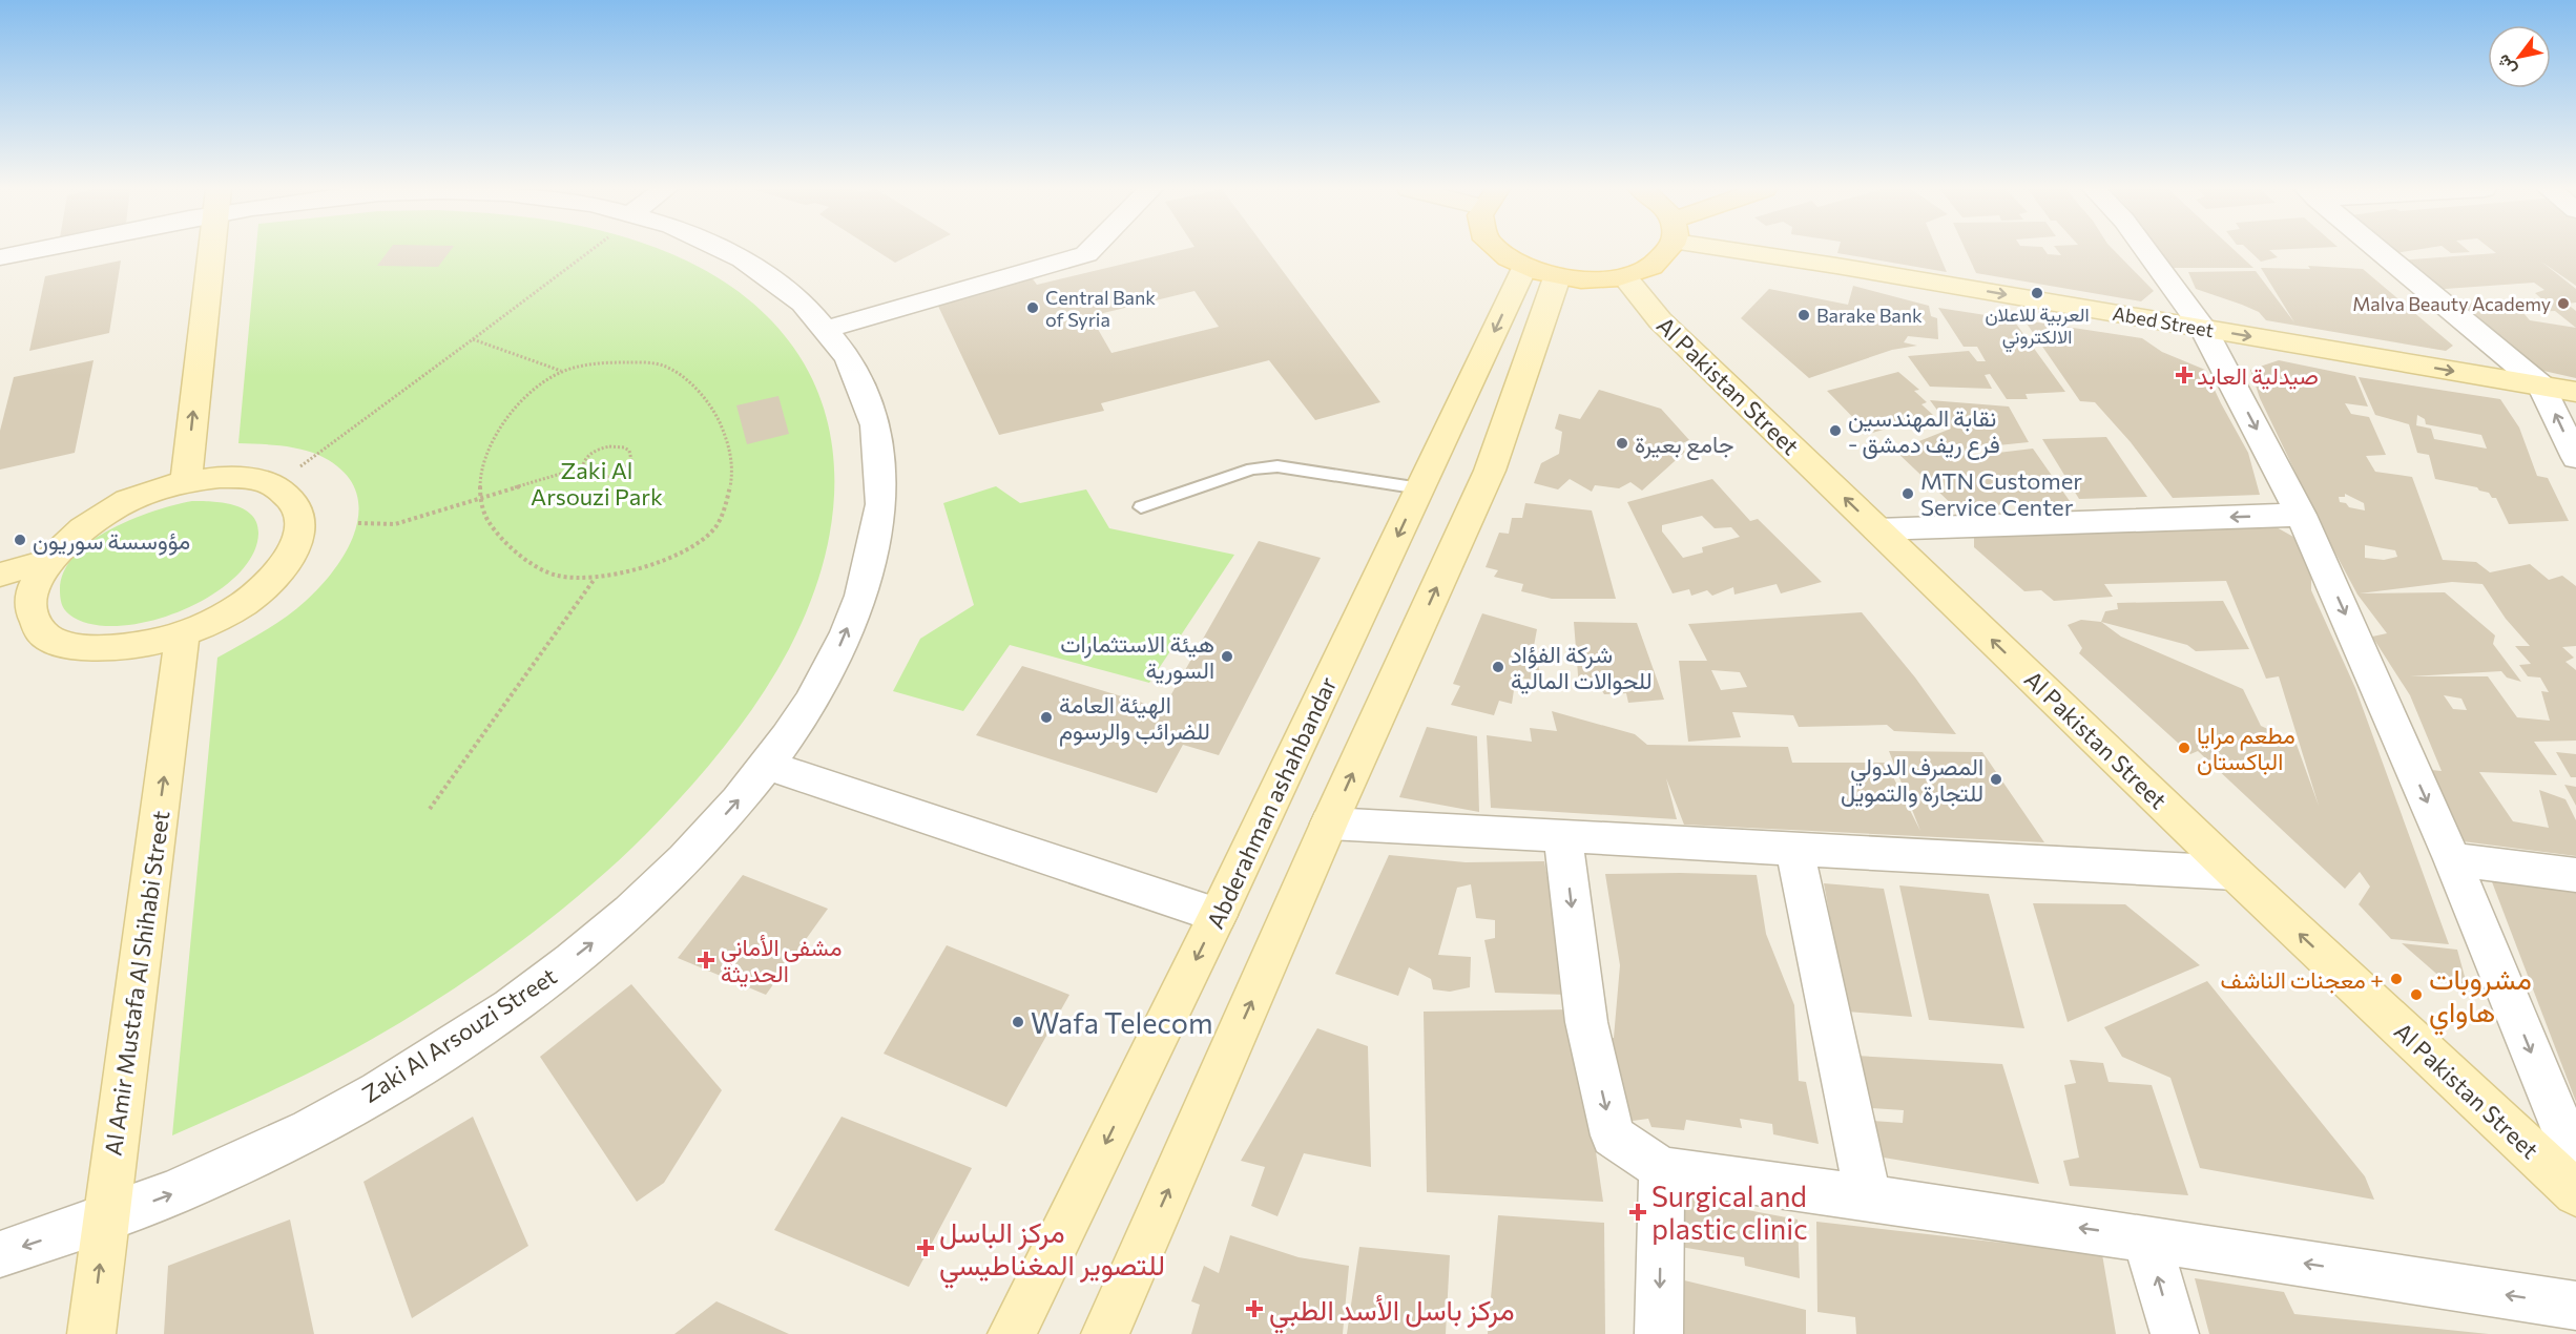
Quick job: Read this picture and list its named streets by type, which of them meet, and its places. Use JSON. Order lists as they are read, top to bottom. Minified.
{"streets":{"main road":["Abed Street","Al Pakistan Street","Abderahman ashahbandar","Al Amir Mustafa Al Shihabi Street"],"street":["Zaki Al Arsouzi Street"]},"crossings":[["Al Amir Mustafa Al Shihabi Street","Zaki Al Arsouzi Street"]],"one_way":["Abed Street","Al Pakistan Street","Al Amir Mustafa Al Shihabi Street"],"parks":["Zaki Al Arsouzi Park"],"places":{"other":["العربية للاعلان الالكتروني","Malva Beauty Academy","Central Bank of Syria","Barake Bank","نقابة المهندسين - فرع ريف دمشق","جامع بعيرة","MTN Customer Service Center","مؤوسسة سوريون","هيئة الاستثمارات السورية","شركة الفؤاد للحوالات المالية","الهيئة العامة للضرائب والرسوم","مطعم مرايا الباكستان","المصرف الدولي للتجارة والتمويل","معجنات الناشف +","مشروبات هاواي","Wafa Telecom"],"health":["صيدلية العابد","مشفى الأماني الحديثة","Surgical and plastic clinic","مركز الباسل للتصوير المغناطيسي","مركز باسل الأسد الطبي"]},"north":"bottom left"}
